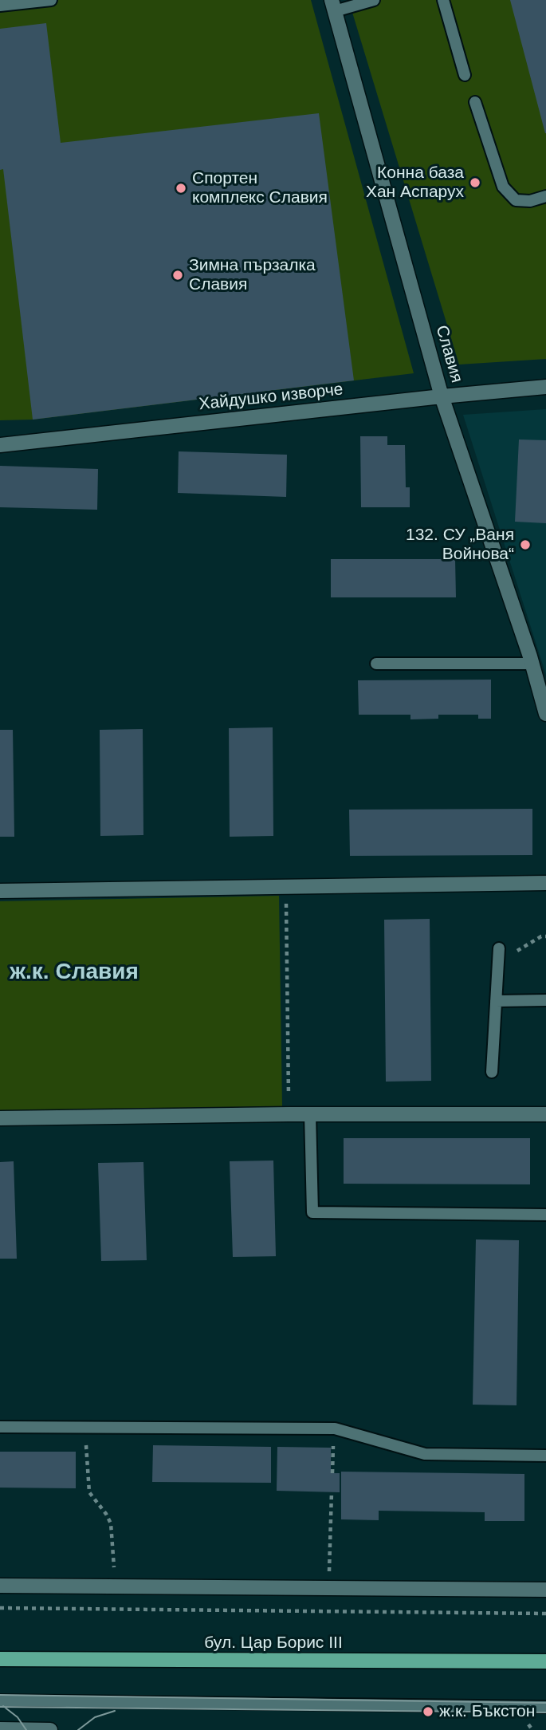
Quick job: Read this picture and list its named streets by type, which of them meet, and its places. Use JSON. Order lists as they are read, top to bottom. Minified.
{"streets":{"main road":["бул. Цар Борис III"],"street":["Славия","Хайдушко изворче"]},"crossings":[["Славия","Хайдушко изворче"]],"districts":["ж.к. Славия"],"places":["Конна база Хан Аспарух","Спортен комплекс Славия","Зимна пързалка Славия","132. СУ „Ваня Войнова“","ж.к. Бъкстон"]}
